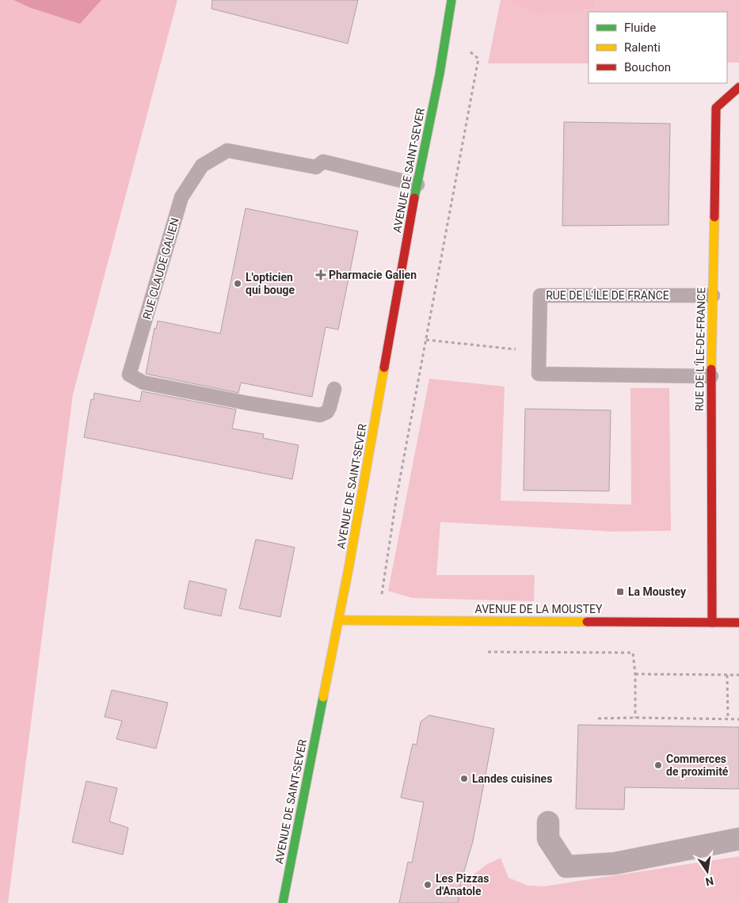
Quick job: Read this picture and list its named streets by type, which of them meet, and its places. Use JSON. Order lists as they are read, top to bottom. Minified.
{"streets":{"main road":["AVENUE DE SAINT-SEVER","RUE DE L'ÎLE-DE-FRANCE","AVENUE DE LA MOUSTEY"],"lane":["RUE CLAUDE GALIEN","RUE DE L'ÎLE DE FRANCE"]},"crossings":[["AVENUE DE SAINT-SEVER","RUE CLAUDE GALIEN"],["AVENUE DE SAINT-SEVER","AVENUE DE LA MOUSTEY"],["RUE DE L'ÎLE DE FRANCE","RUE DE L'ÎLE-DE-FRANCE"],["RUE DE L'ÎLE-DE-FRANCE","AVENUE DE LA MOUSTEY"]],"places":{"health":["Pharmacie Galien"],"other":["L'opticien qui bouge","Commerces de proximité","Landes cuisines","Les Pizzas d'Anatole"],"transit":["La Moustey"]},"legend":["Fluide","Ralenti","Bouchon"],"north":"bottom"}
